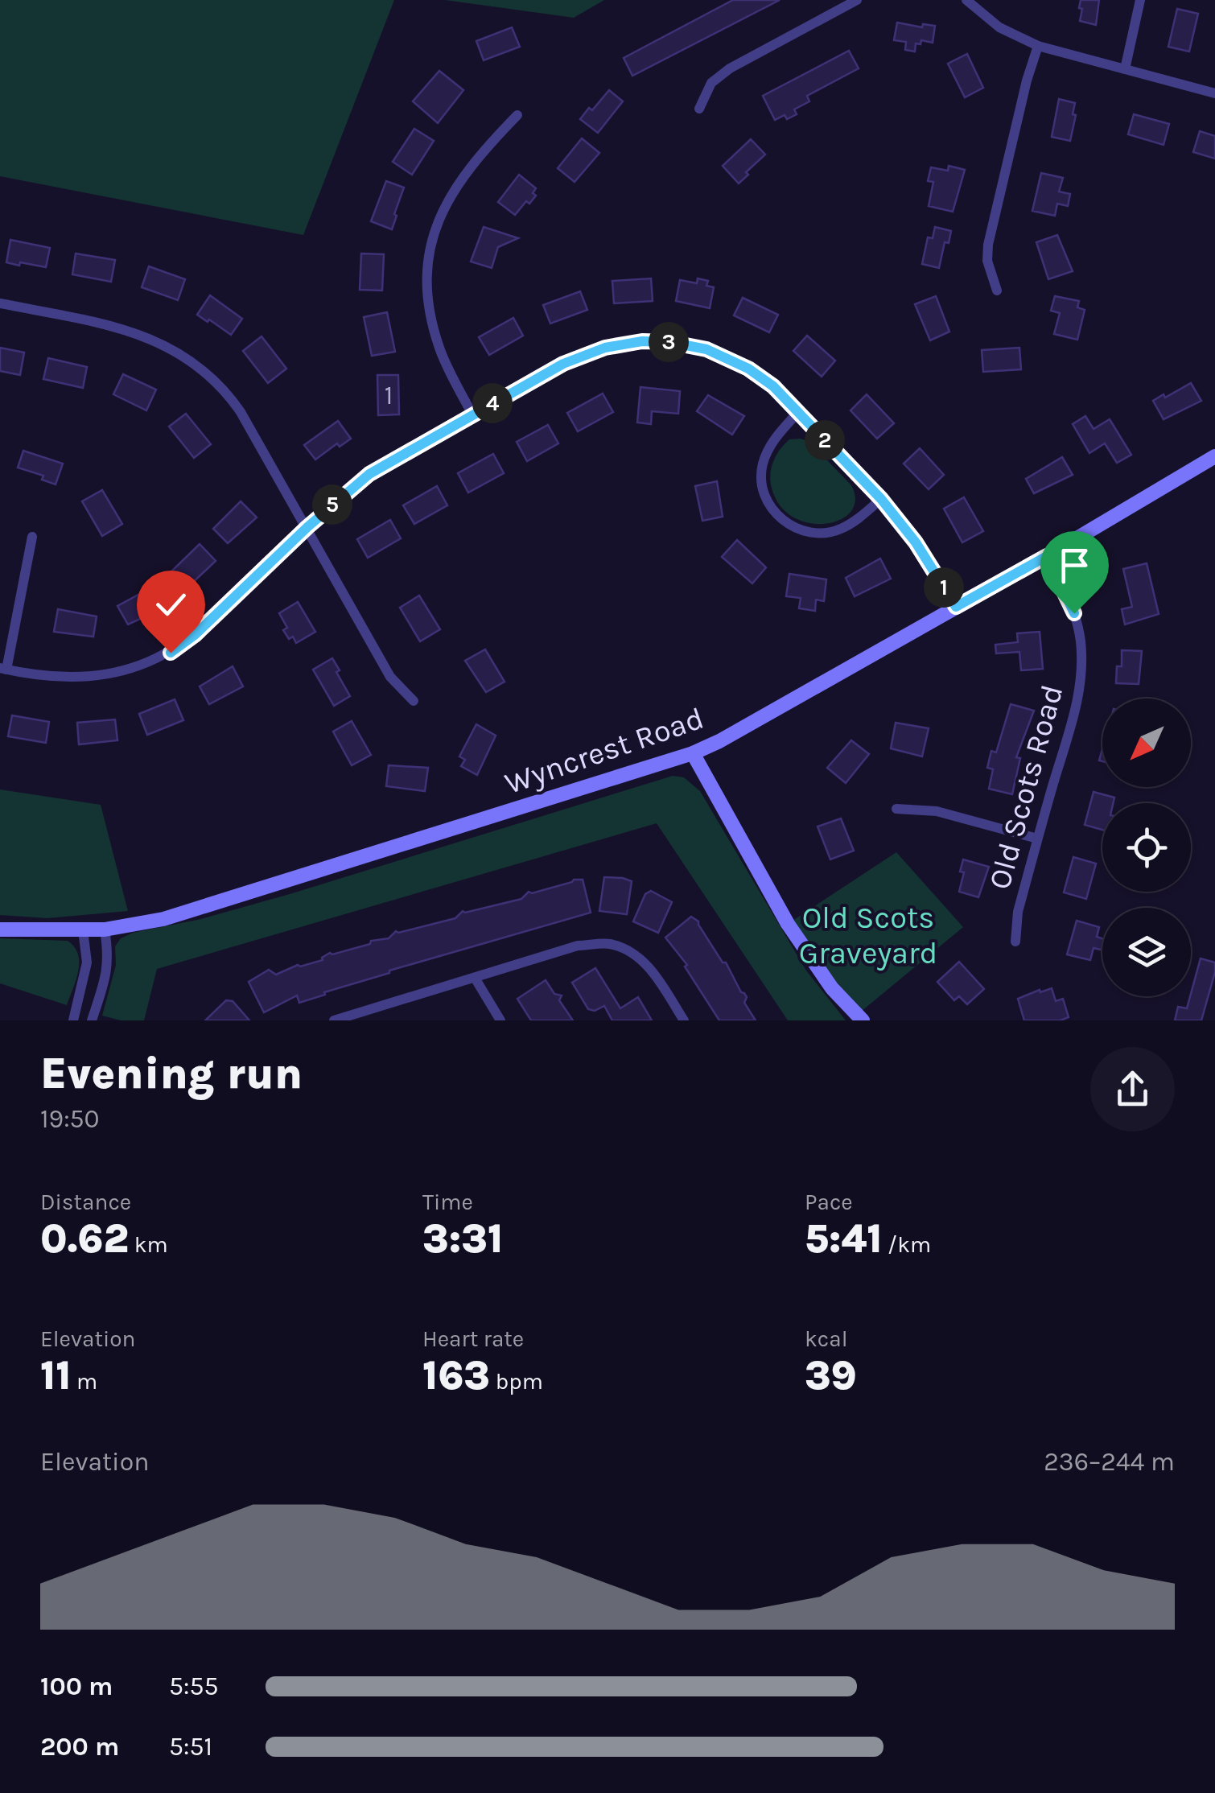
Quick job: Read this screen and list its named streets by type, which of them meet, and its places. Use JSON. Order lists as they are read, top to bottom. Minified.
{"streets":{"street":["Wyncrest Road","Old Scots Road"]},"crossings":[["Wyncrest Road","Old Scots Road"]],"parks":["Old Scots Graveyard"],"house_numbers":["1"],"north":"bottom left","page":{"pins":["3","4","2","5","1"],"heading":["Evening run","19:50"],"stats":[["Distance","0.62 km"],["Time","3:31"],["Pace","5:41 /km"],["Elevation","11 m"],["Heart rate","163 bpm"],["kcal","39"]],"chart":["Elevation","236–244 m"],"list":[{"name":"100 m","note":"5:55"},{"name":"200 m","note":"5:51"}]}}
